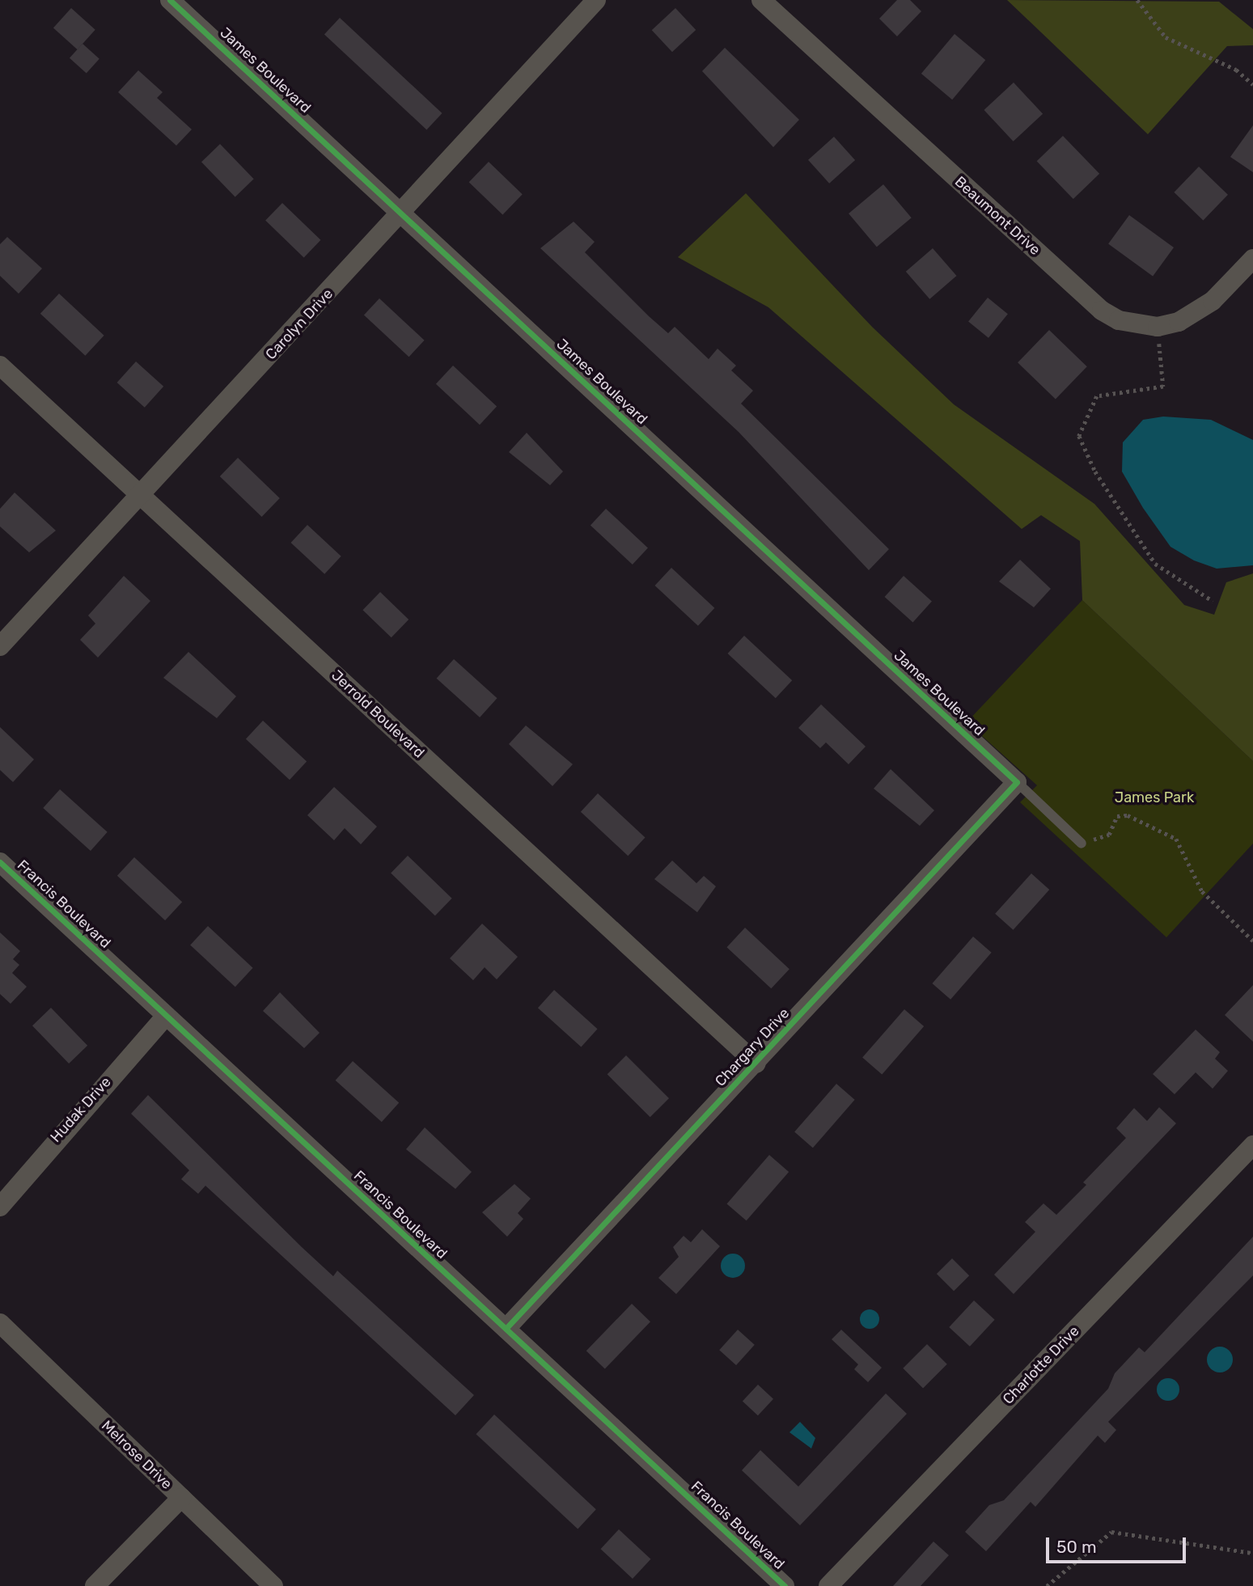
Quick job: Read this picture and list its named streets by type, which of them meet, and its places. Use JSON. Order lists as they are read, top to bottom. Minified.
{"streets":{"street":["James Boulevard","Beaumont Drive","Carolyn Drive","Jerrold Boulevard","Francis Boulevard","Chargary Drive","Hudak Drive","Charlotte Drive","Melrose Drive"]},"crossings":[["James Boulevard","Carolyn Drive"],["James Boulevard","Chargary Drive"],["Carolyn Drive","Jerrold Boulevard"],["Jerrold Boulevard","Chargary Drive"],["Francis Boulevard","Chargary Drive"],["Francis Boulevard","Hudak Drive"]],"parks":["James Park"],"scale_bar":"50 m"}
